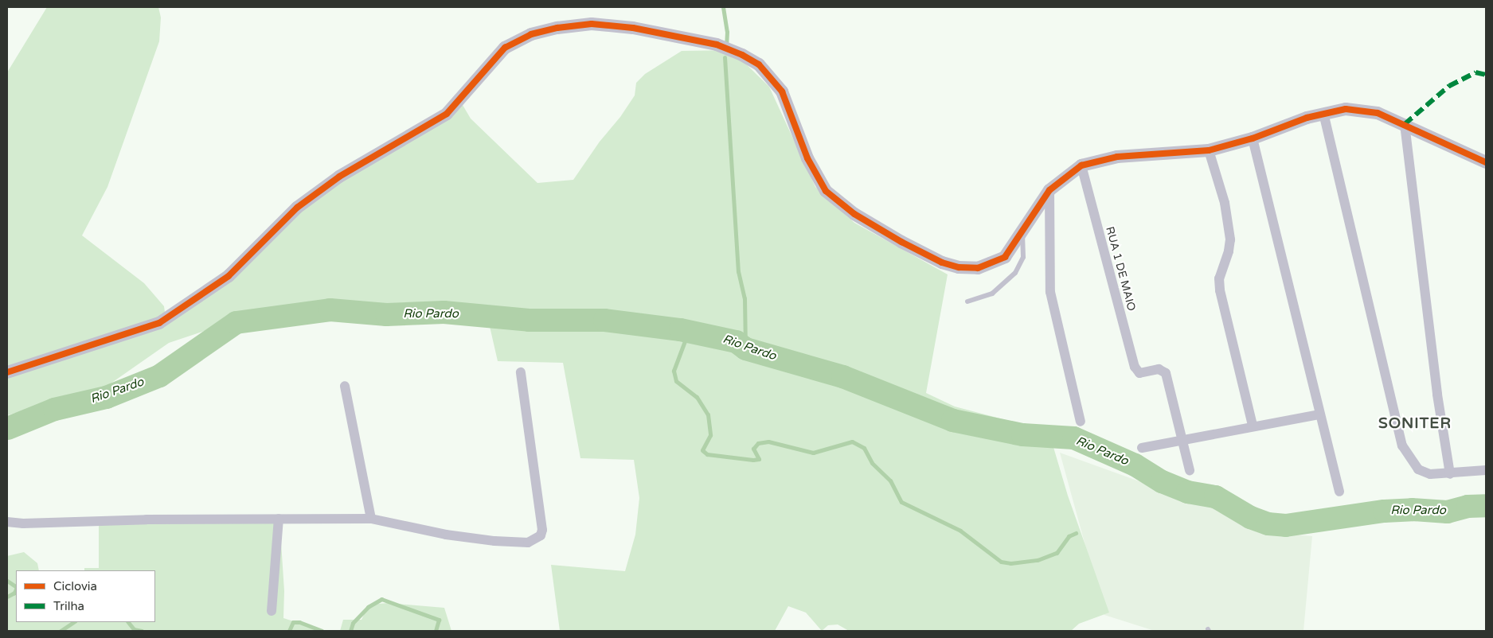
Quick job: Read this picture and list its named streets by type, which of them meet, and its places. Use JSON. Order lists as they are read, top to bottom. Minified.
{"streets":{"street":["RUA 1 DE MAIO"]},"districts":["SONITER"],"water":["Rio Pardo"],"legend":["Ciclovia","Trilha"]}
